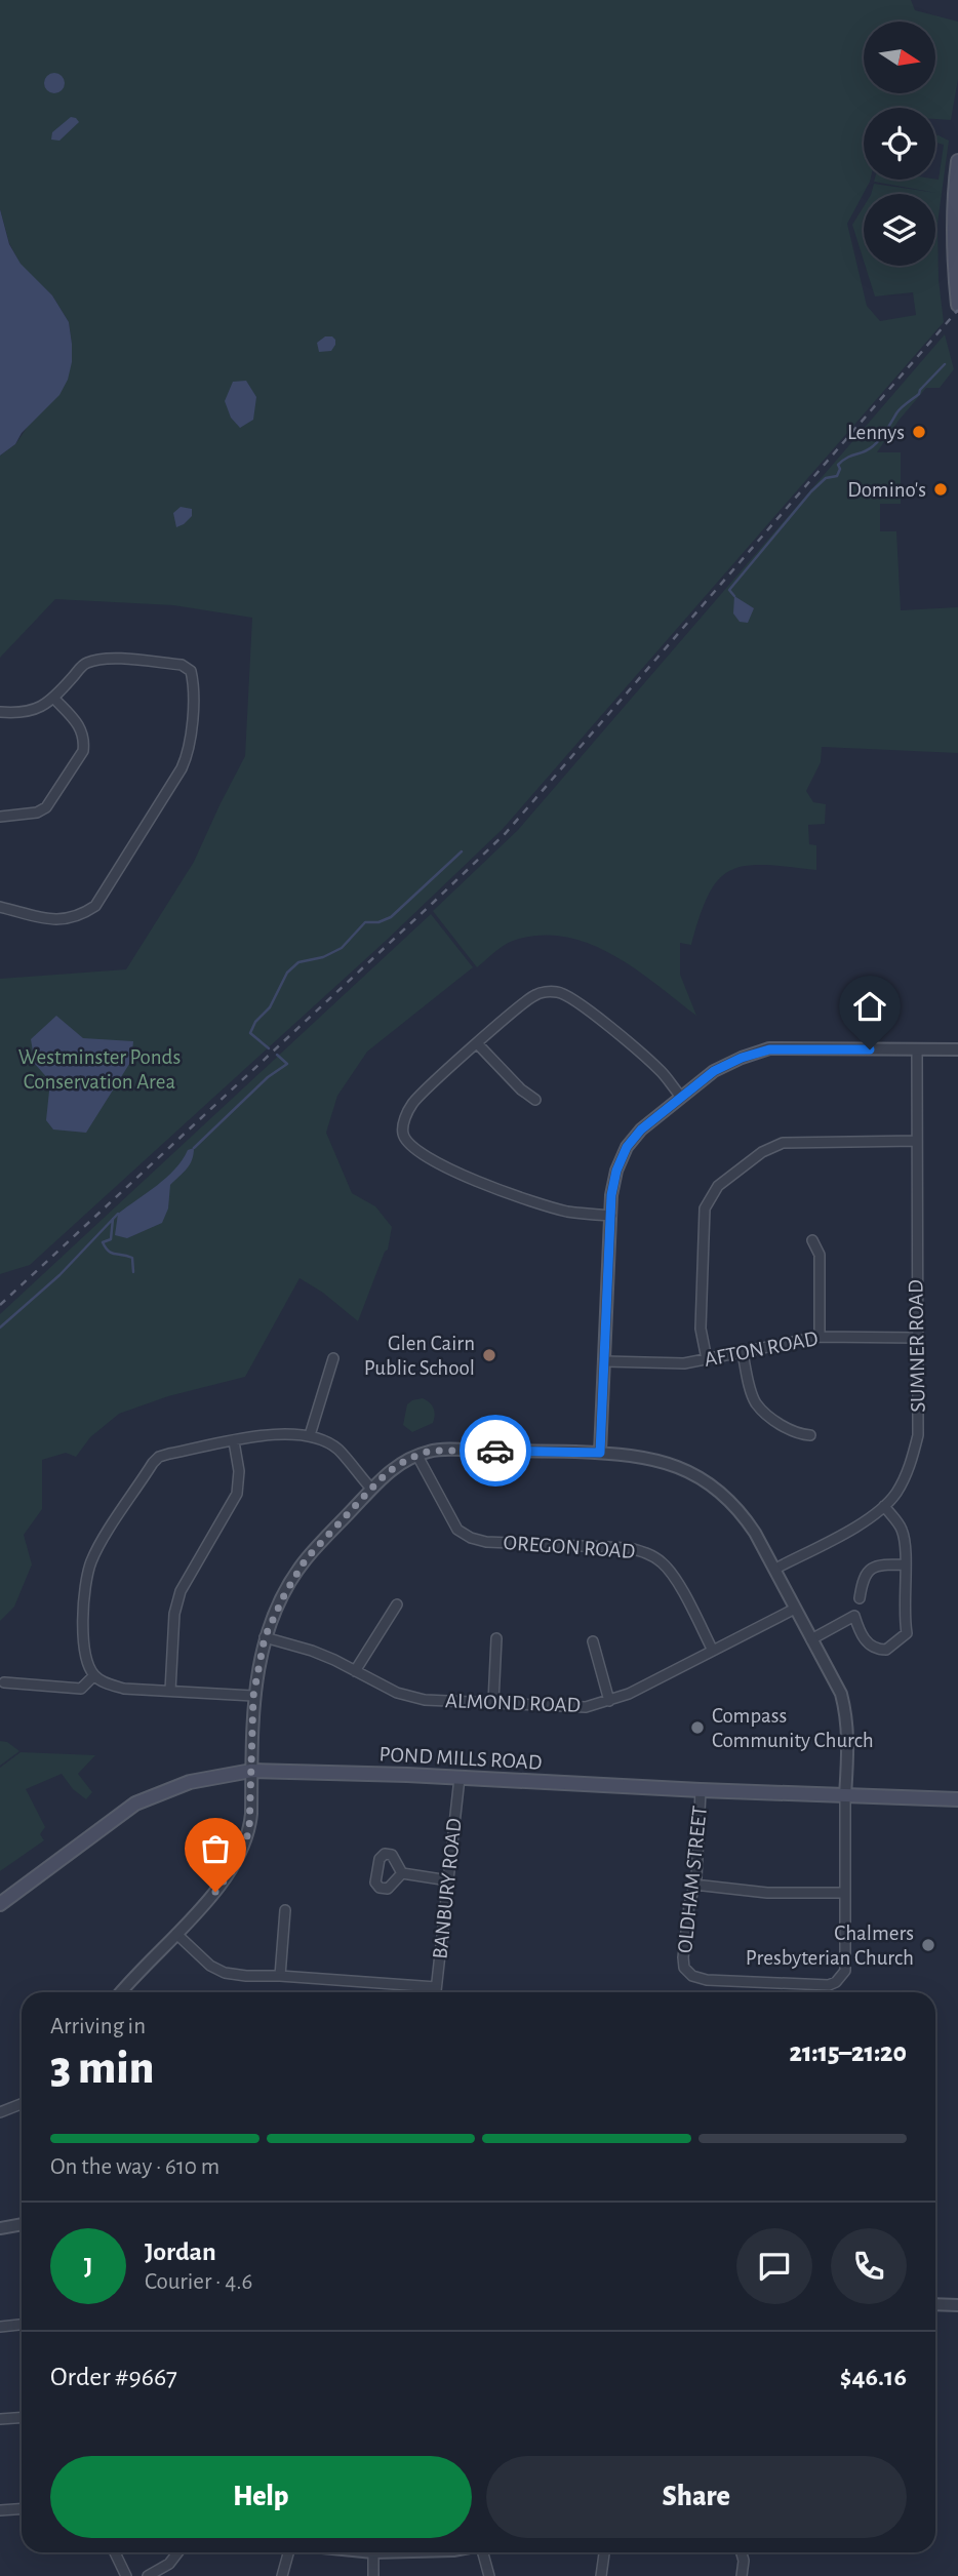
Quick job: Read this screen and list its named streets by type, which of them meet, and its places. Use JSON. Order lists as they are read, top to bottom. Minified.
{"streets":{"main road":["POND MILLS ROAD"],"street":["SUMNER ROAD","AFTON ROAD","OREGON ROAD","ALMOND ROAD","OLDHAM STREET","BANBURY ROAD"]},"crossings":[["SUMNER ROAD","AFTON ROAD"],["OREGON ROAD","ALMOND ROAD"],["POND MILLS ROAD","OLDHAM STREET"],["POND MILLS ROAD","BANBURY ROAD"]],"parks":["Westminster Ponds Conservation Area"],"places":["Lennys","Domino's","Glen Cairn Public School","Compass Community Church","Chalmers Presbyterian Church"],"north":"right","page":{"heading":["3 min","Arriving in","21:15–21:20"],"panel":["Jordan","Courier · 4.6","Order #9667","$46.16"],"bar":"On the way · 610 m","round":"J","buttons":["Help","Share"]}}
